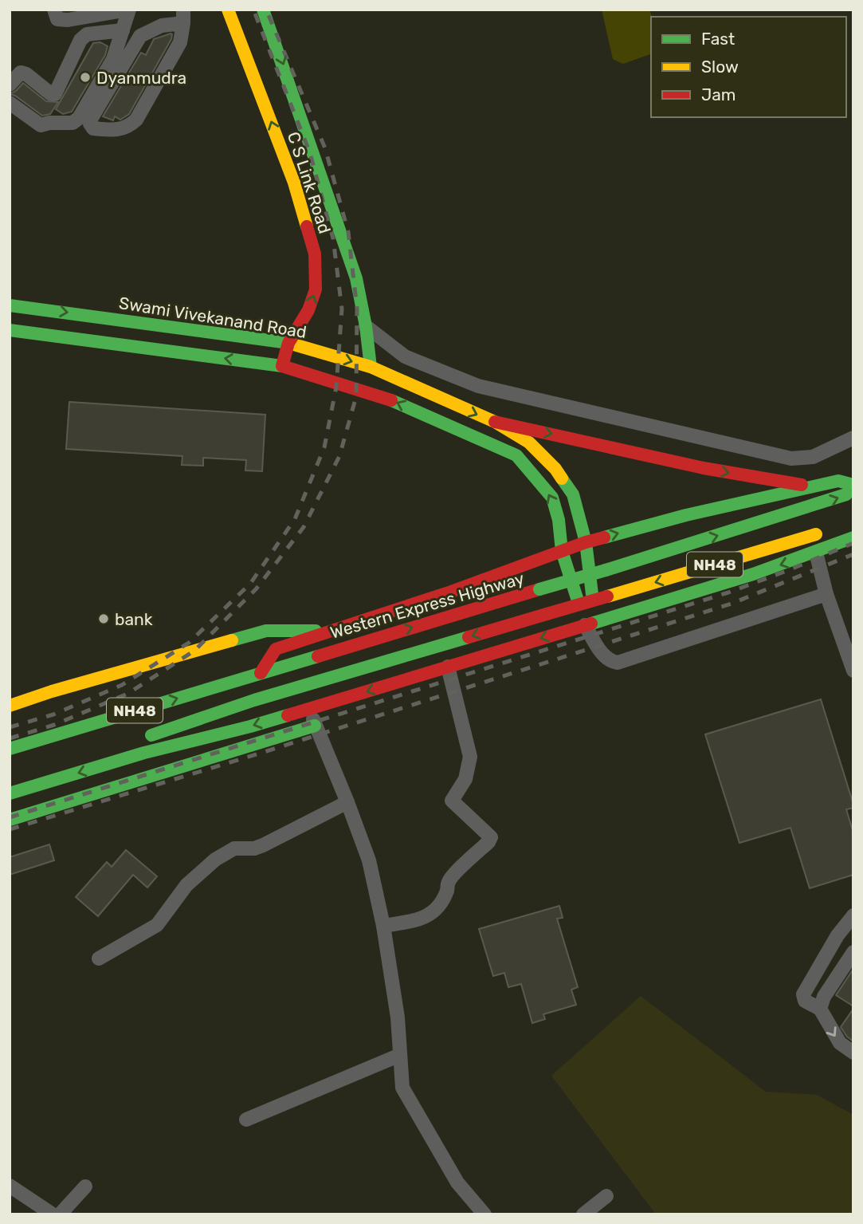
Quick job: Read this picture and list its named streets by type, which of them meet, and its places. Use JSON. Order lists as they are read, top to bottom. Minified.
{"streets":{"main road":["C S Link Road","Swami Vivekanand Road","NH48","Western Express Highway"]},"crossings":[["C S Link Road","Swami Vivekanand Road"]],"places":["Dyanmudra","bank"],"legend":["Fast","Slow","Jam"]}
